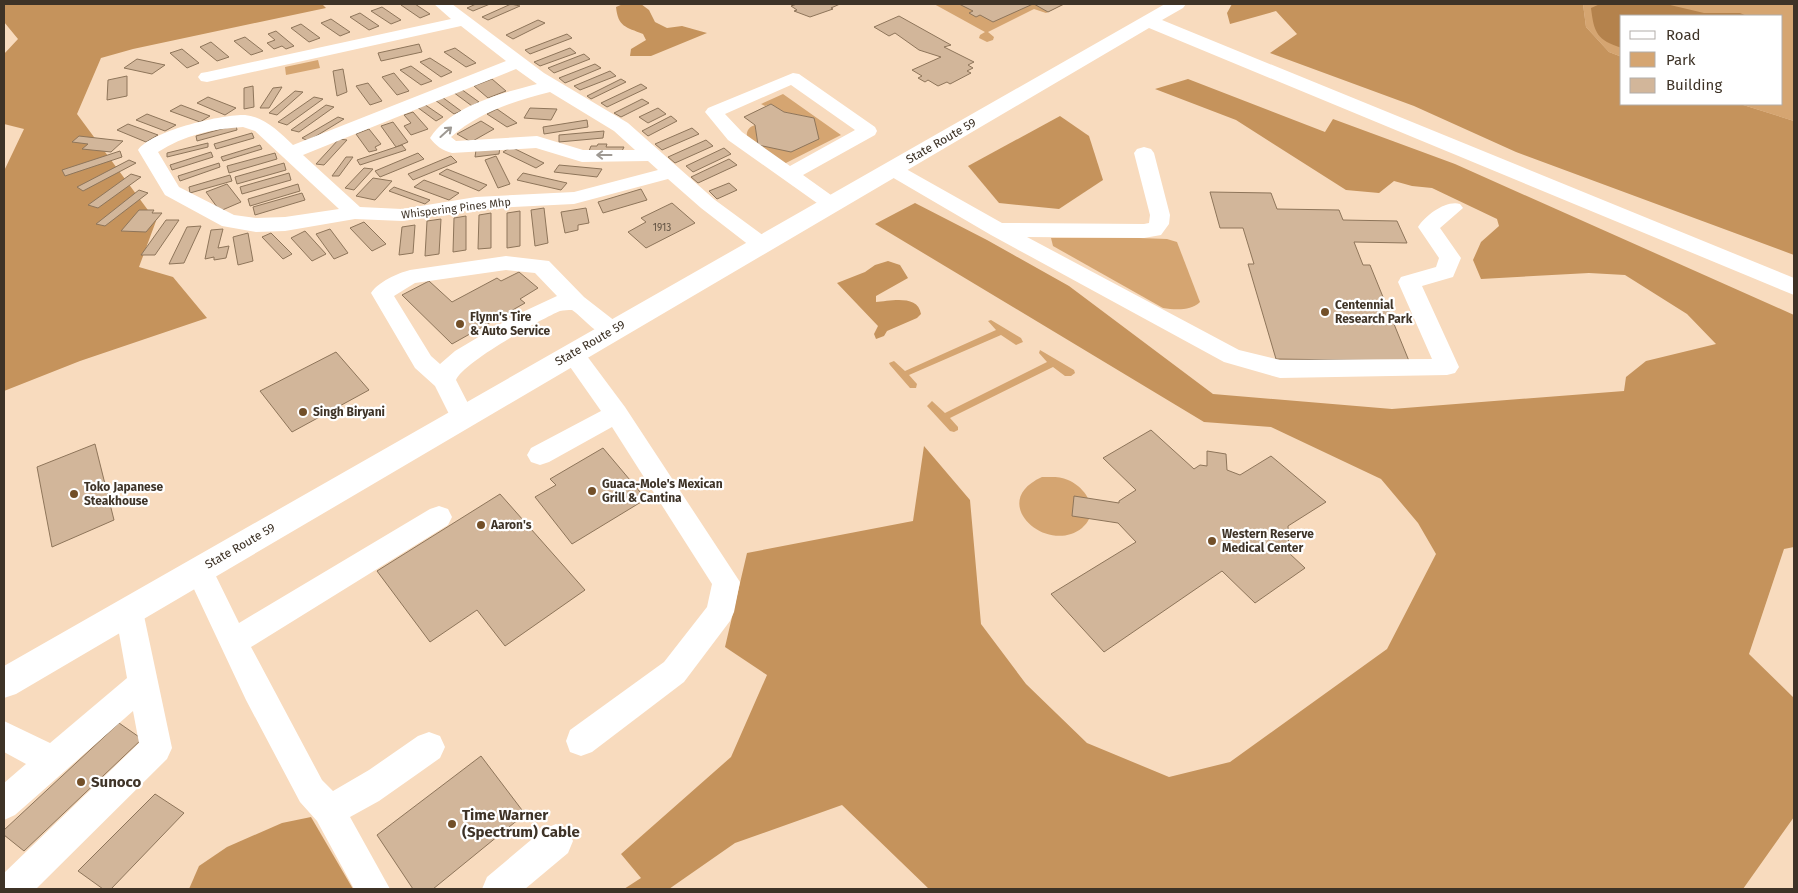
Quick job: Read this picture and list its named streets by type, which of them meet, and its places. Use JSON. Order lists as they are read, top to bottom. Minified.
{"streets":{"main road":["State Route 59"],"street":["Whispering Pines Mhp"]},"places":["Centennial Research Park","Flynn's Tire & Auto Service","Singh Biryani","Guaca-Mole's Mexican Grill & Cantina","Toko Japanese Steakhouse","Aaron's","Western Reserve Medical Center","Sunoco","Time Warner (Spectrum) Cable"],"house_numbers":["1913"],"legend":["Road","Park","Building"]}
